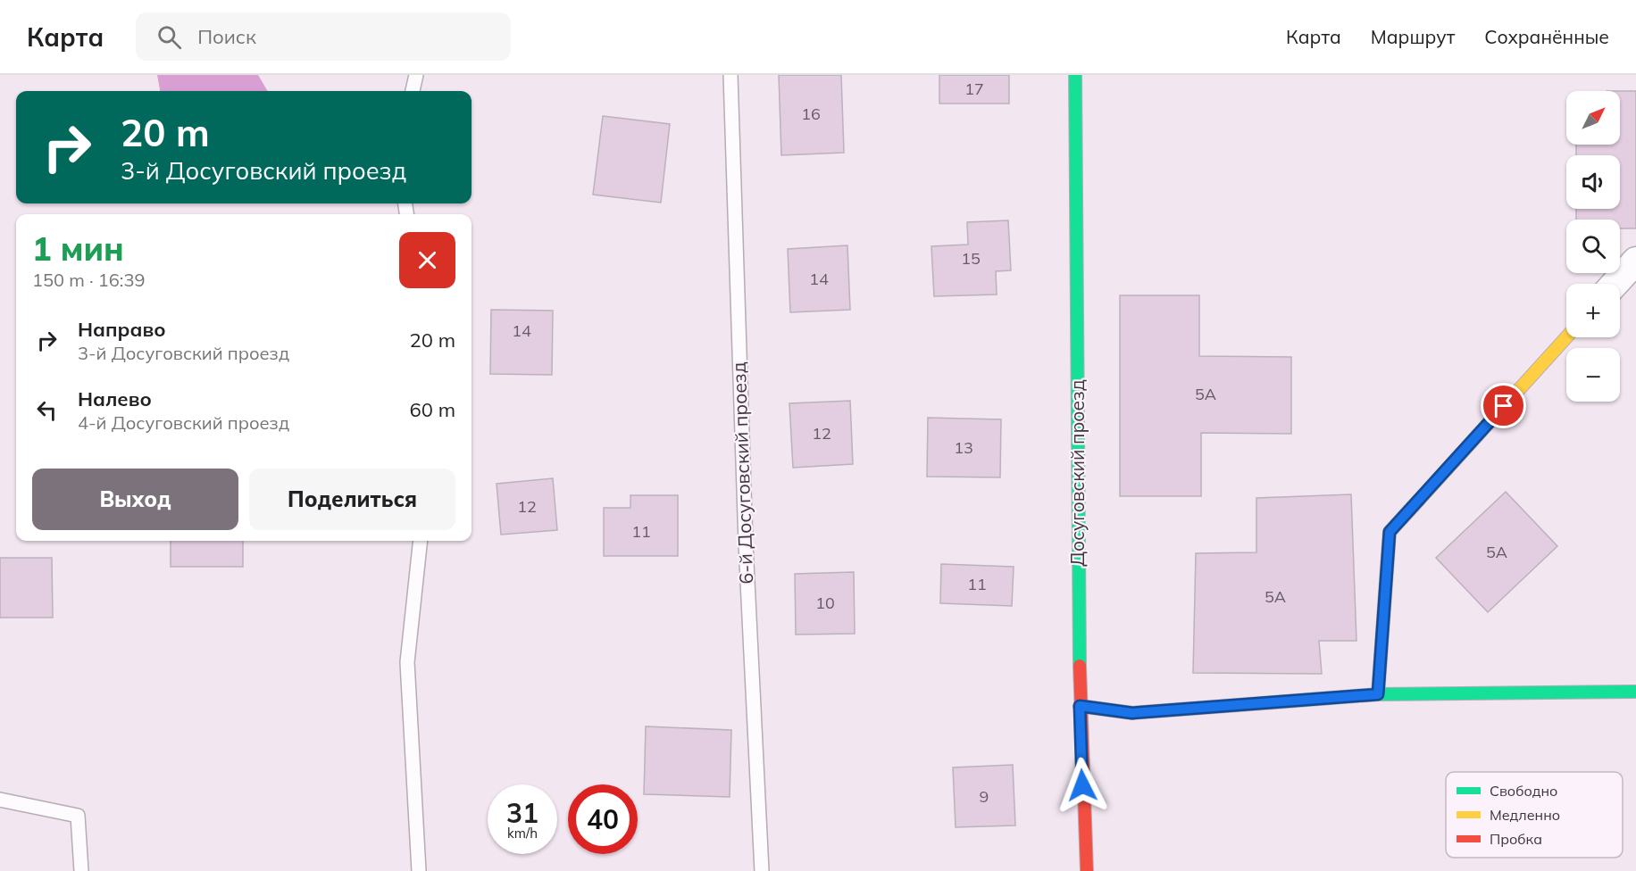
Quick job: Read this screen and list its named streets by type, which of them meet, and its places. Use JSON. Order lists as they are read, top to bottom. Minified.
{"streets":{"street":["Досуговский проезд"],"lane":["6-й Досуговский проезд"]},"house_numbers":["17","16","15","14","14","5А","12","13","12","11","5А","11","5А","10","9"],"legend":["Свободно","Медленно","Пробка"],"north":"top right","page":{"header":"Карта","search":"Поиск","nav":["Карта","Маршрут","Сохранённые"],"map_buttons":["+","−"],"turn":["20 m","3-й Досуговский проезд"],"heading":["1 мин","150 m · 16:39"],"list":[{"name":"Направо","note":"3-й Досуговский проезд","value":"20 m"},{"name":"Налево","note":"4-й Досуговский проезд","value":"60 m"}],"buttons":["Выход","Поделиться"],"speed":"31 km/h","limit":"40"}}
